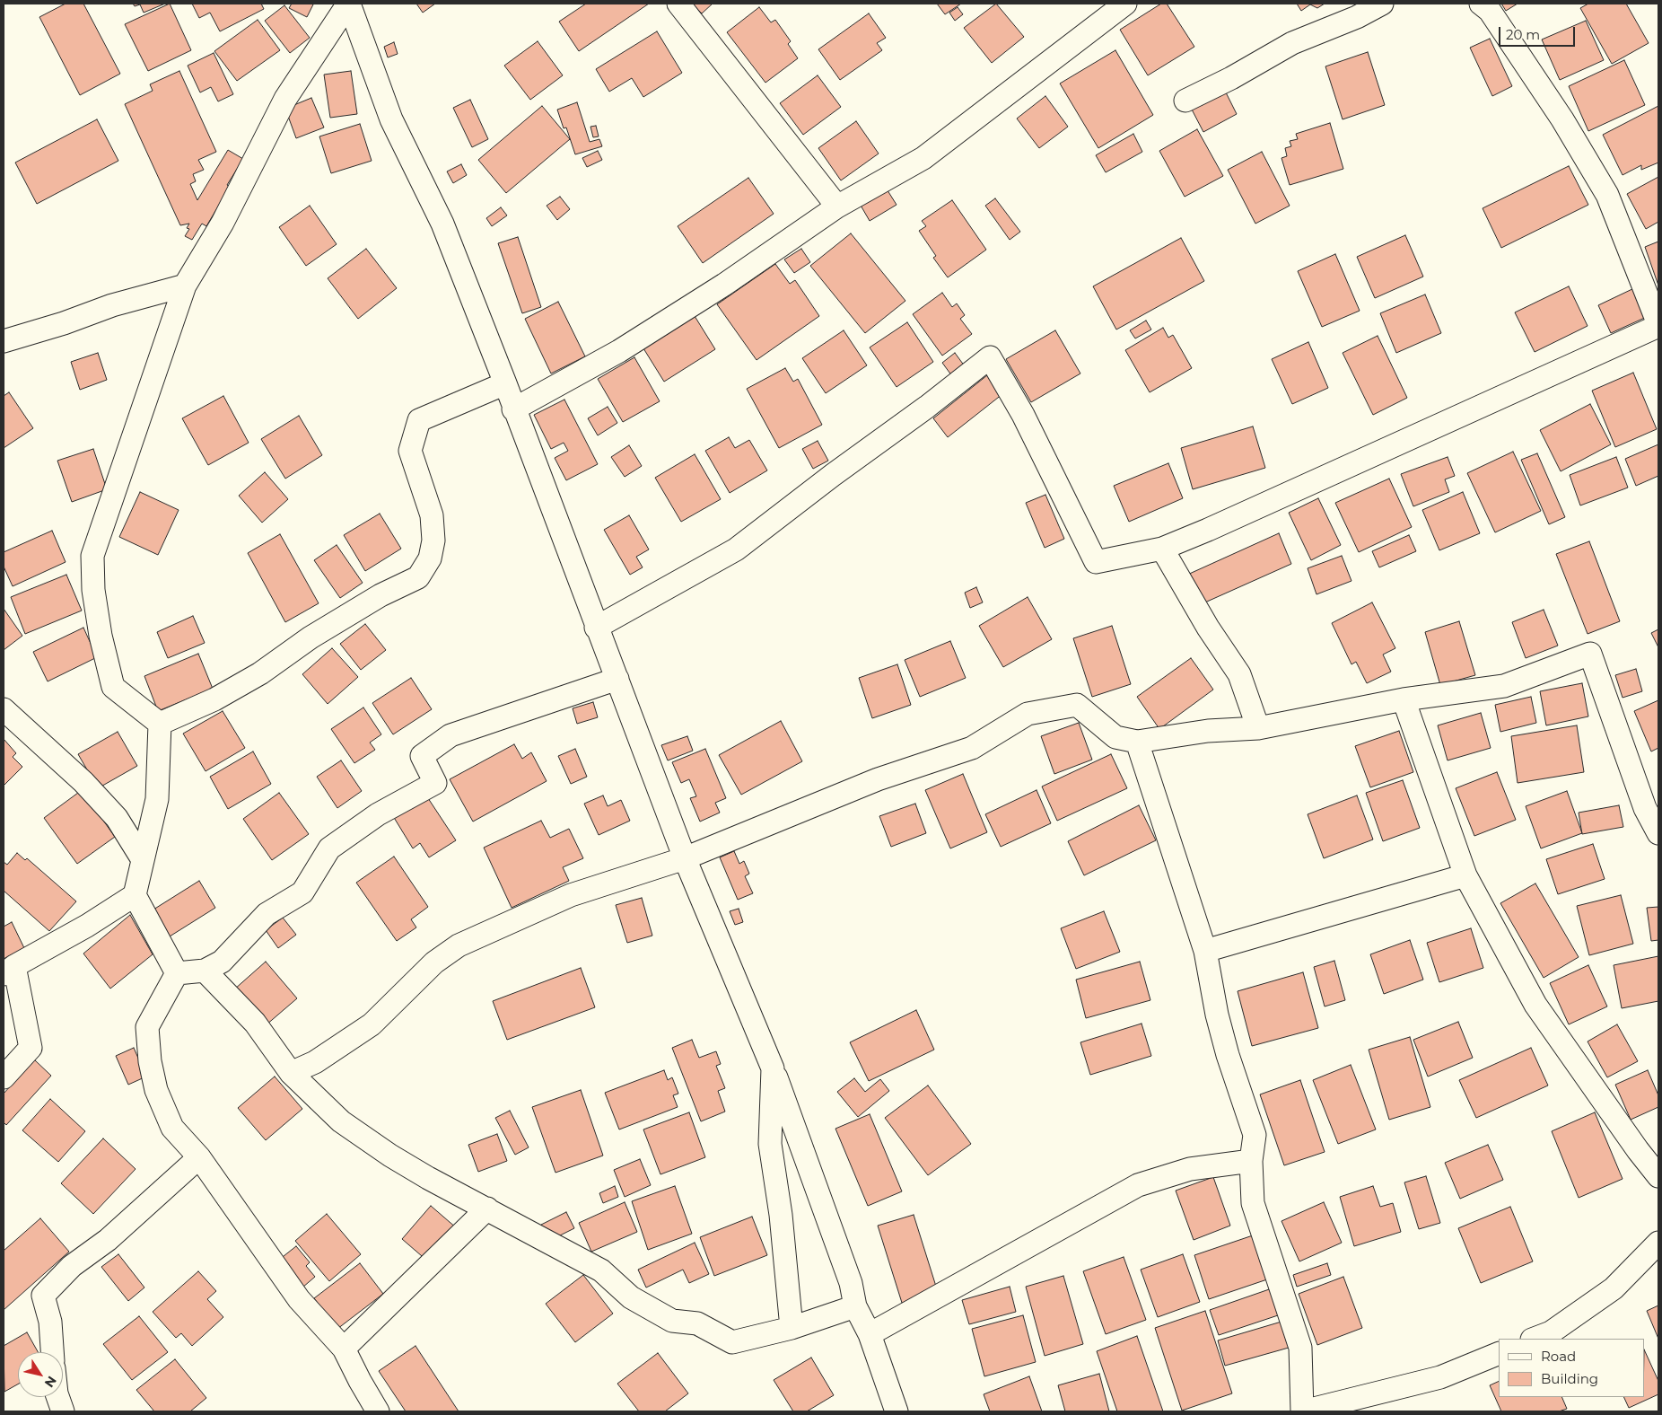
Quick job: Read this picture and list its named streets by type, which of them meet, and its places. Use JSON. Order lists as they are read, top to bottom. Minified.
{"legend":["Road","Building"],"scale_bar":"20 m","north":"bottom right"}
